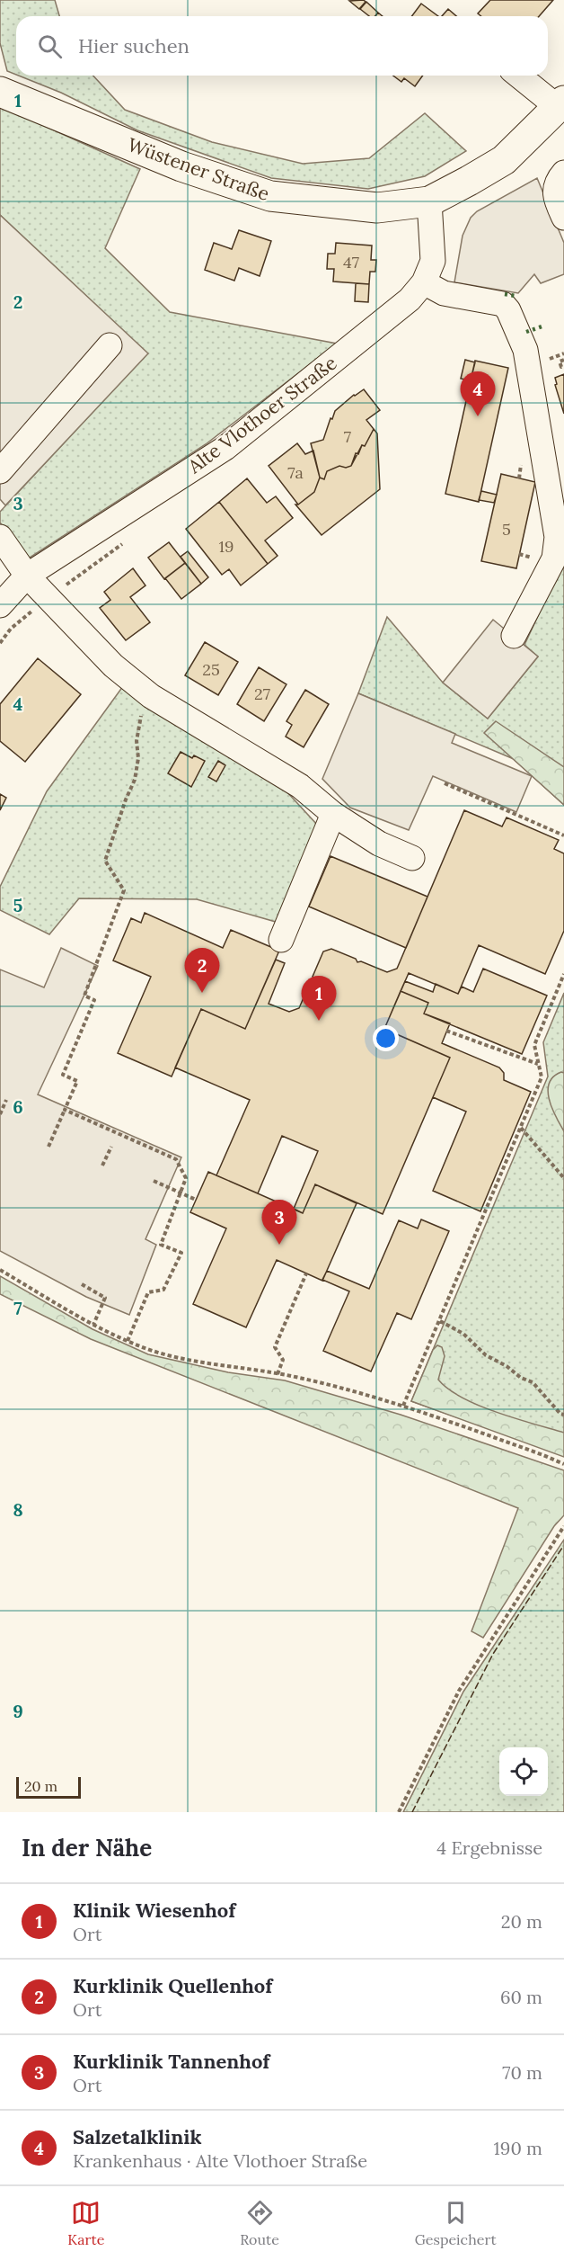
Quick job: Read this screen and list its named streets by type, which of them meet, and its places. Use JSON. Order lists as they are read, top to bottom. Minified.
{"streets":{"main road":["Wüstener Straße"],"street":["Alte Vlothoer Straße"]},"crossings":[["Wüstener Straße","Alte Vlothoer Straße"]],"house_numbers":["47","7","7a","5","19","25","27"],"scale_bar":"20 m","page":{"search":"Hier suchen","pins":["4","2","1","3"],"scale":"20 m","heading":["In der Nähe","4 Ergebnisse"],"list":[{"mark":"1","name":"Klinik Wiesenhof","note":"Ort","value":"20 m"},{"mark":"2","name":"Kurklinik Quellenhof","note":"Ort","value":"60 m"},{"mark":"3","name":"Kurklinik Tannenhof","note":"Ort","value":"70 m"},{"mark":"4","name":"Salzetalklinik","note":"Krankenhaus · Alte Vlothoer Straße","value":"190 m"}],"nav":["Karte","Route","Gespeichert"]},"grid":{"rows":["1","2","3","4","5","6","7","8","9"]}}
